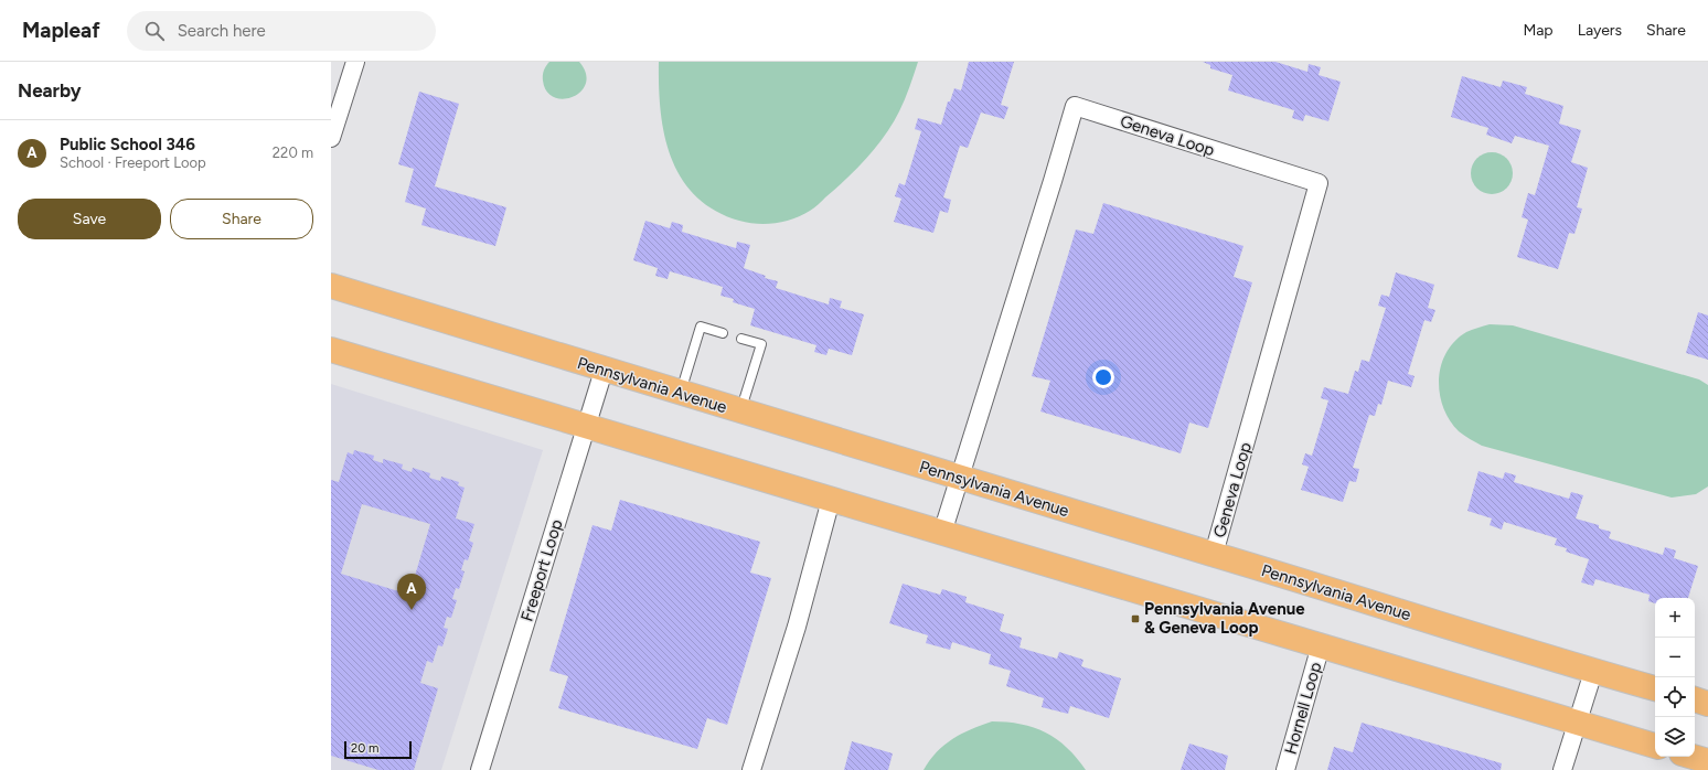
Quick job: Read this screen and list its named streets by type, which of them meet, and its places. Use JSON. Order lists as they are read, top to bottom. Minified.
{"streets":{"main road":["Pennsylvania Avenue"],"street":["Geneva Loop","Freeport Loop","Hornell Loop"]},"crossings":[["Geneva Loop","Pennsylvania Avenue"],["Pennsylvania Avenue","Freeport Loop"]],"places":{"transit":["Pennsylvania Avenue & Geneva Loop"]},"scale_bar":"20 m","page":{"header":"Mapleaf","search":"Search here","nav":["Map","Layers","Share"],"heading":"Nearby","list":[{"mark":"A","name":"Public School 346","note":"School · Freeport Loop","value":"220 m"}],"buttons":["Save","Share"],"pins":"A","map_buttons":["+","−"],"scale":"20 m"}}
